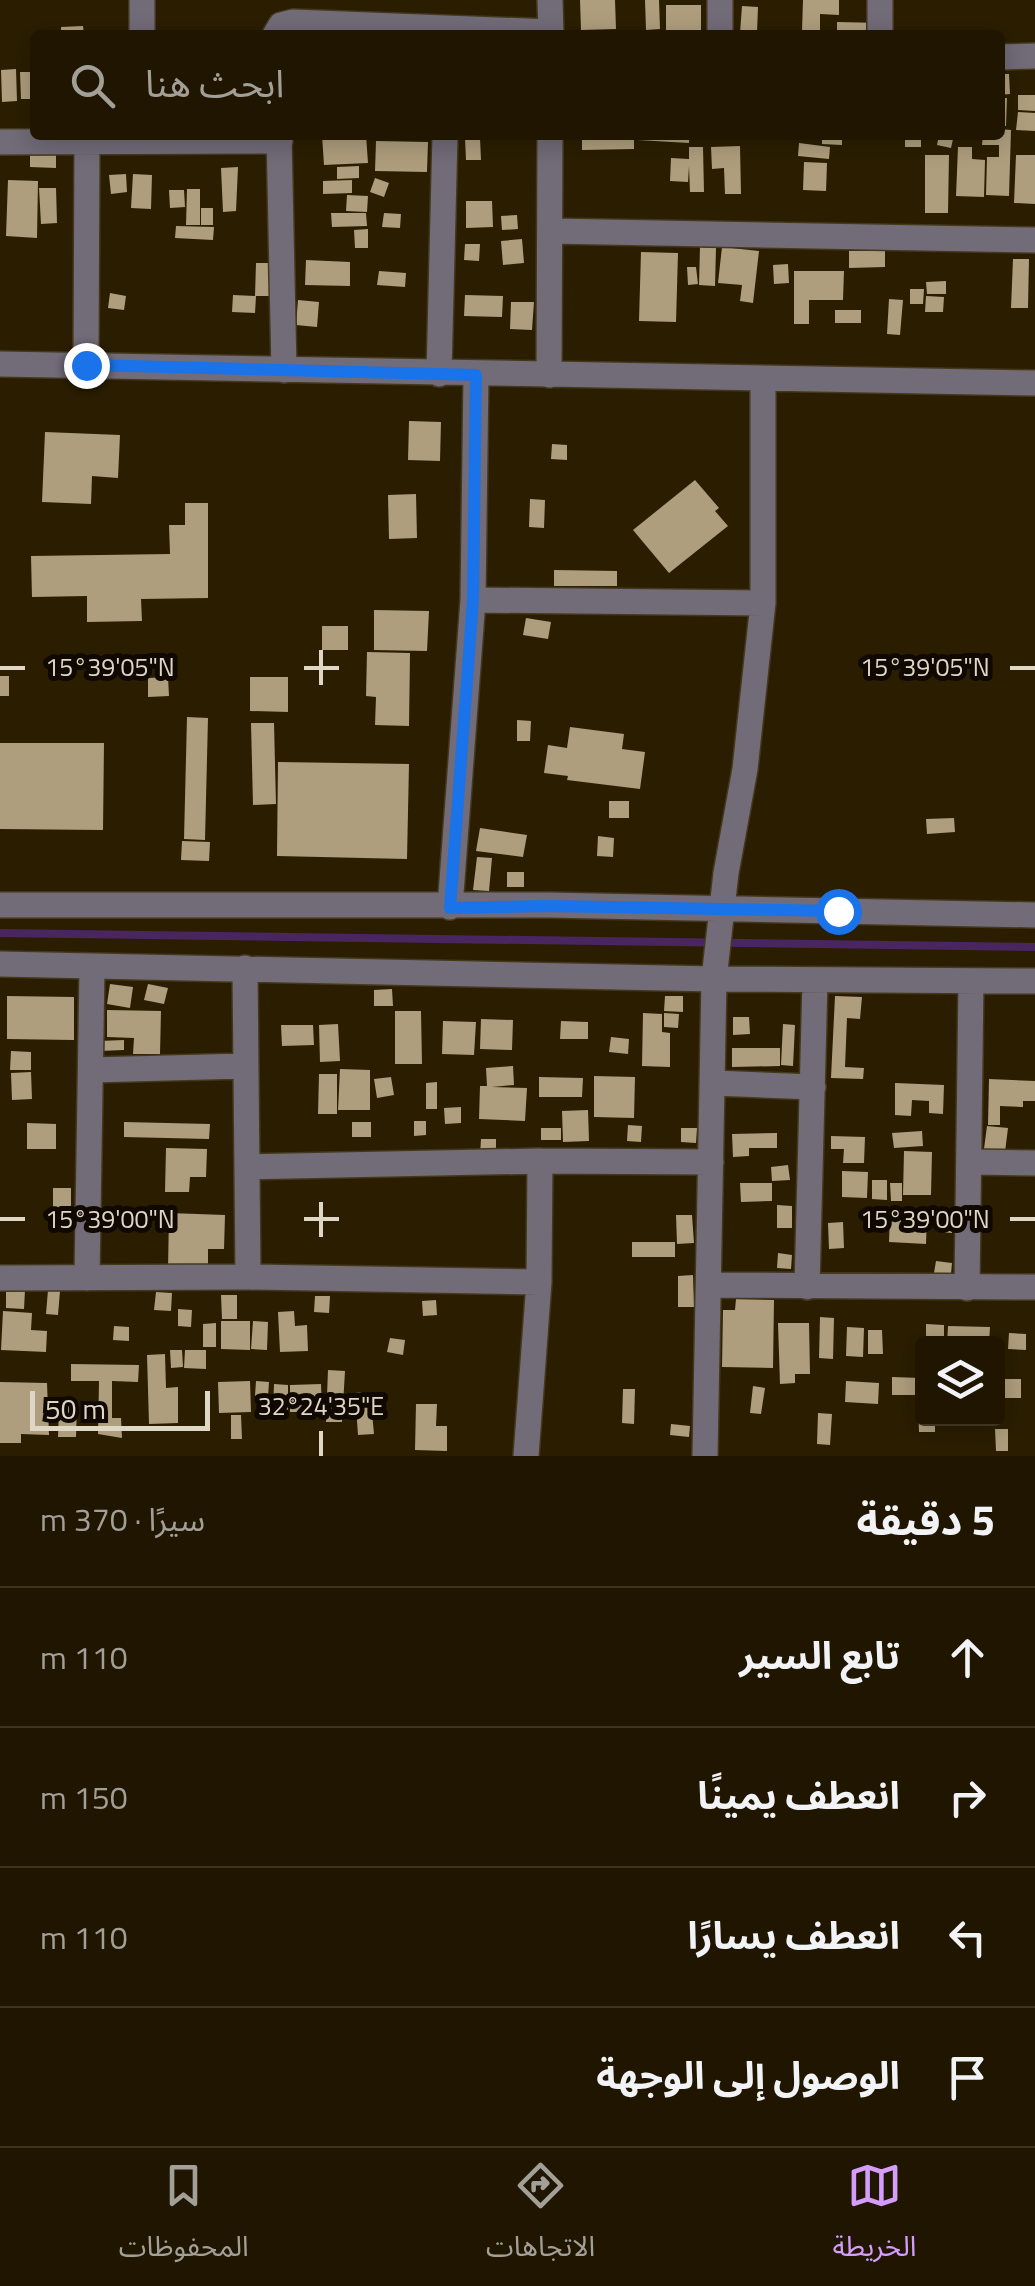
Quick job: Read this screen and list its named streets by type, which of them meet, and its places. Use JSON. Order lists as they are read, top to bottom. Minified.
{"scale_bar":"50 m","page":{"search":"ابحث هنا","scale":"50 m","heading":["5 دقيقة","سيرًا · 370 m"],"list":[["تابع السير","110 m"],["انعطف يمينًا","150 m"],["انعطف يسارًا","110 m"],"الوصول إلى الوجهة"],"nav":["الخريطة","الاتجاهات","المحفوظات"]},"coordinates":["15°39'05\"N","15°39'00\"N","32°24'35\"E"]}
